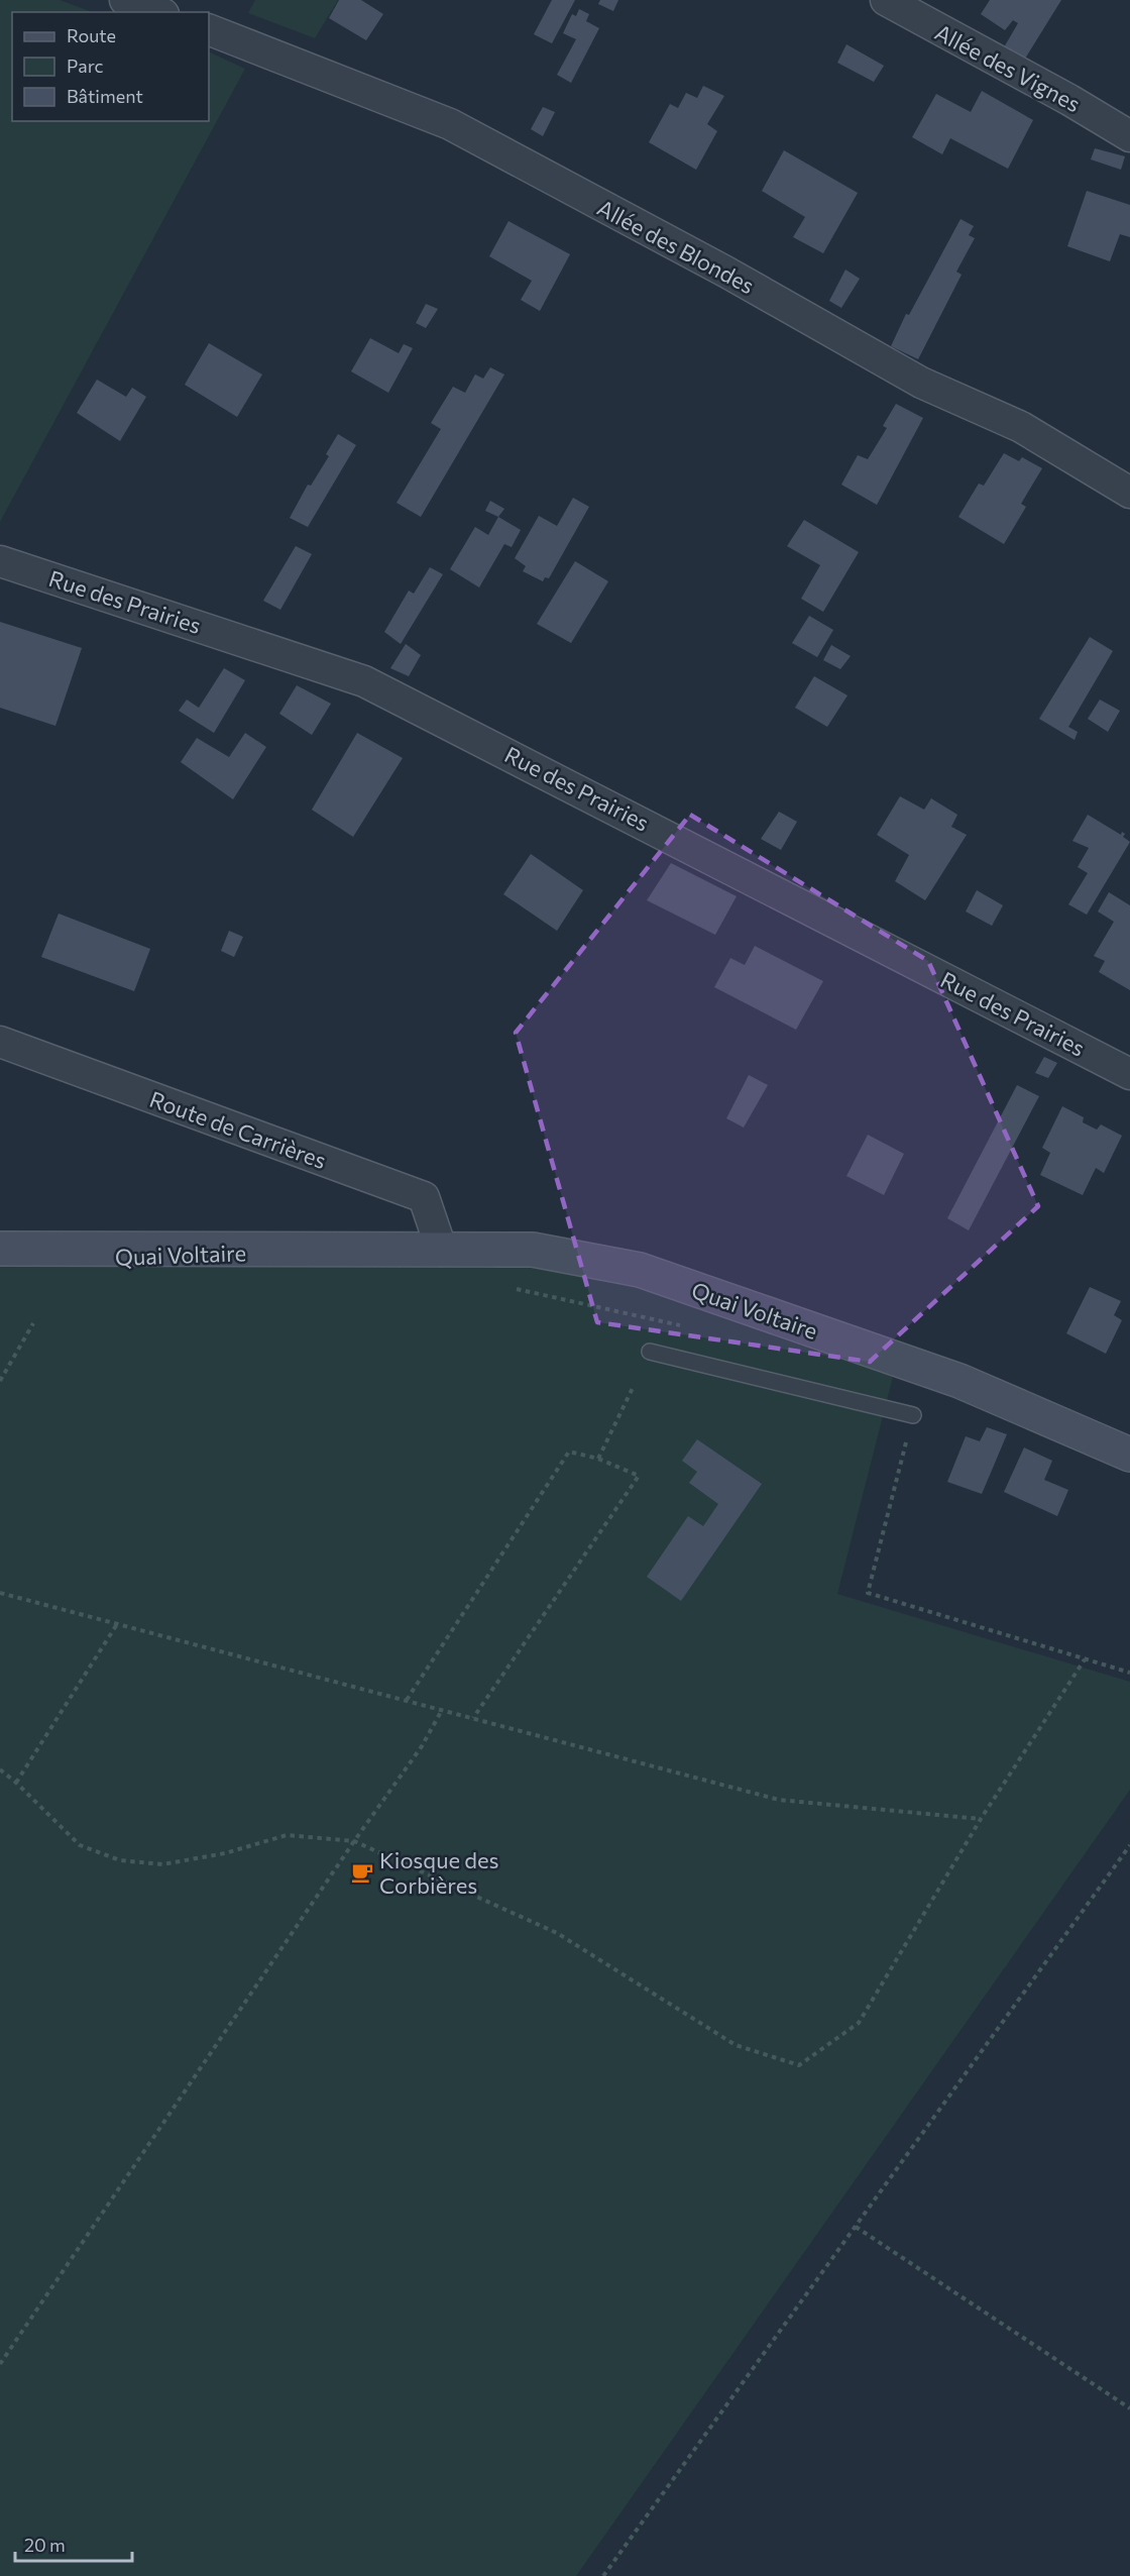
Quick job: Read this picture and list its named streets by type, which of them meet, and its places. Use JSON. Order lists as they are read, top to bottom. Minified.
{"streets":{"main road":["Quai Voltaire"],"street":["Allée des Vignes","Allée des Blondes","Rue des Prairies","Route de Carrières"]},"crossings":[["Route de Carrières","Quai Voltaire"]],"places":{"cafe":["Kiosque des Corbières"]},"legend":["Route","Parc","Bâtiment"],"scale_bar":"20 m"}
